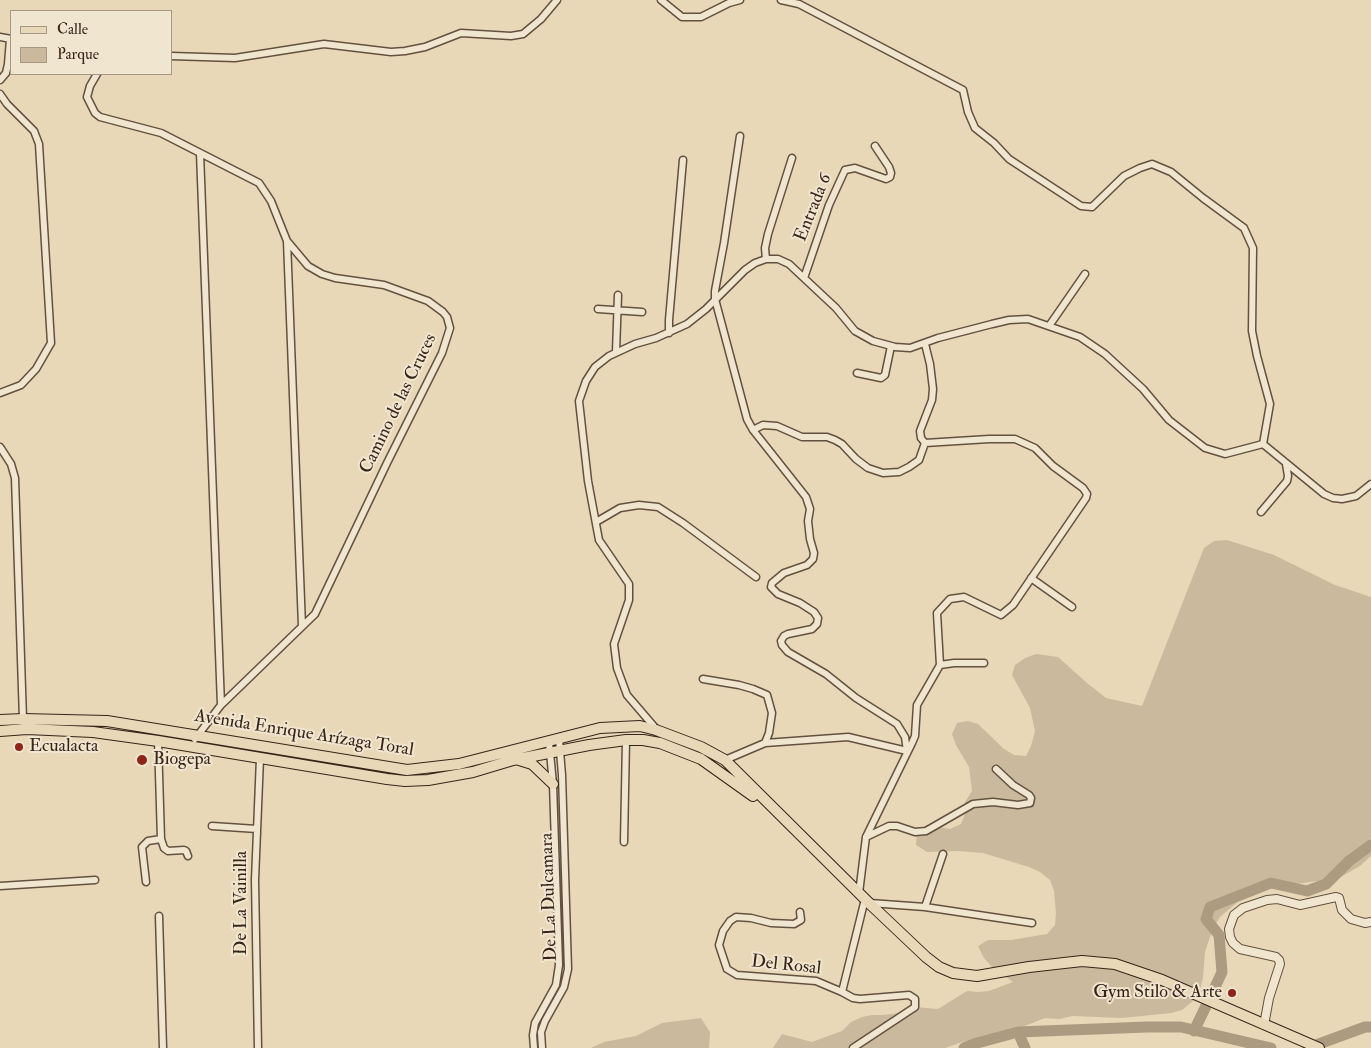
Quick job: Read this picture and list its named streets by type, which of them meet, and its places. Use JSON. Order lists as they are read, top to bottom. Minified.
{"streets":{"main road":["Avenida Enrique Arízaga Toral"],"street":["Entrada 6","Camino de las Cruces","De La Dulcamara","De La Vainilla","Del Rosal"]},"crossings":[["Camino de las Cruces","Avenida Enrique Arízaga Toral"],["Avenida Enrique Arízaga Toral","De La Dulcamara"],["Avenida Enrique Arízaga Toral","De La Vainilla"]],"places":["Ecualacta","Biogepa","Gym Stilo & Arte"],"legend":["Calle","Parque"]}
